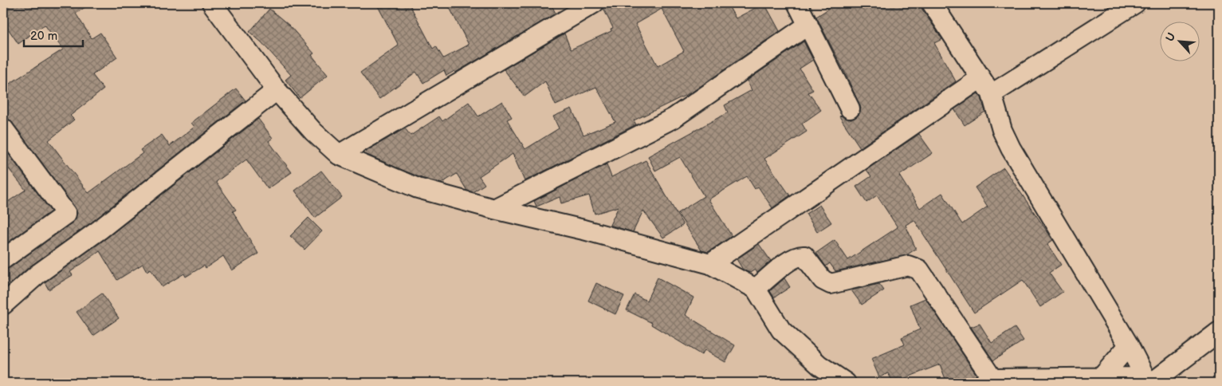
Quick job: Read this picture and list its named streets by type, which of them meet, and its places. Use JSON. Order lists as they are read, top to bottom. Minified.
{"scale_bar":"20 m","north":"top left"}
